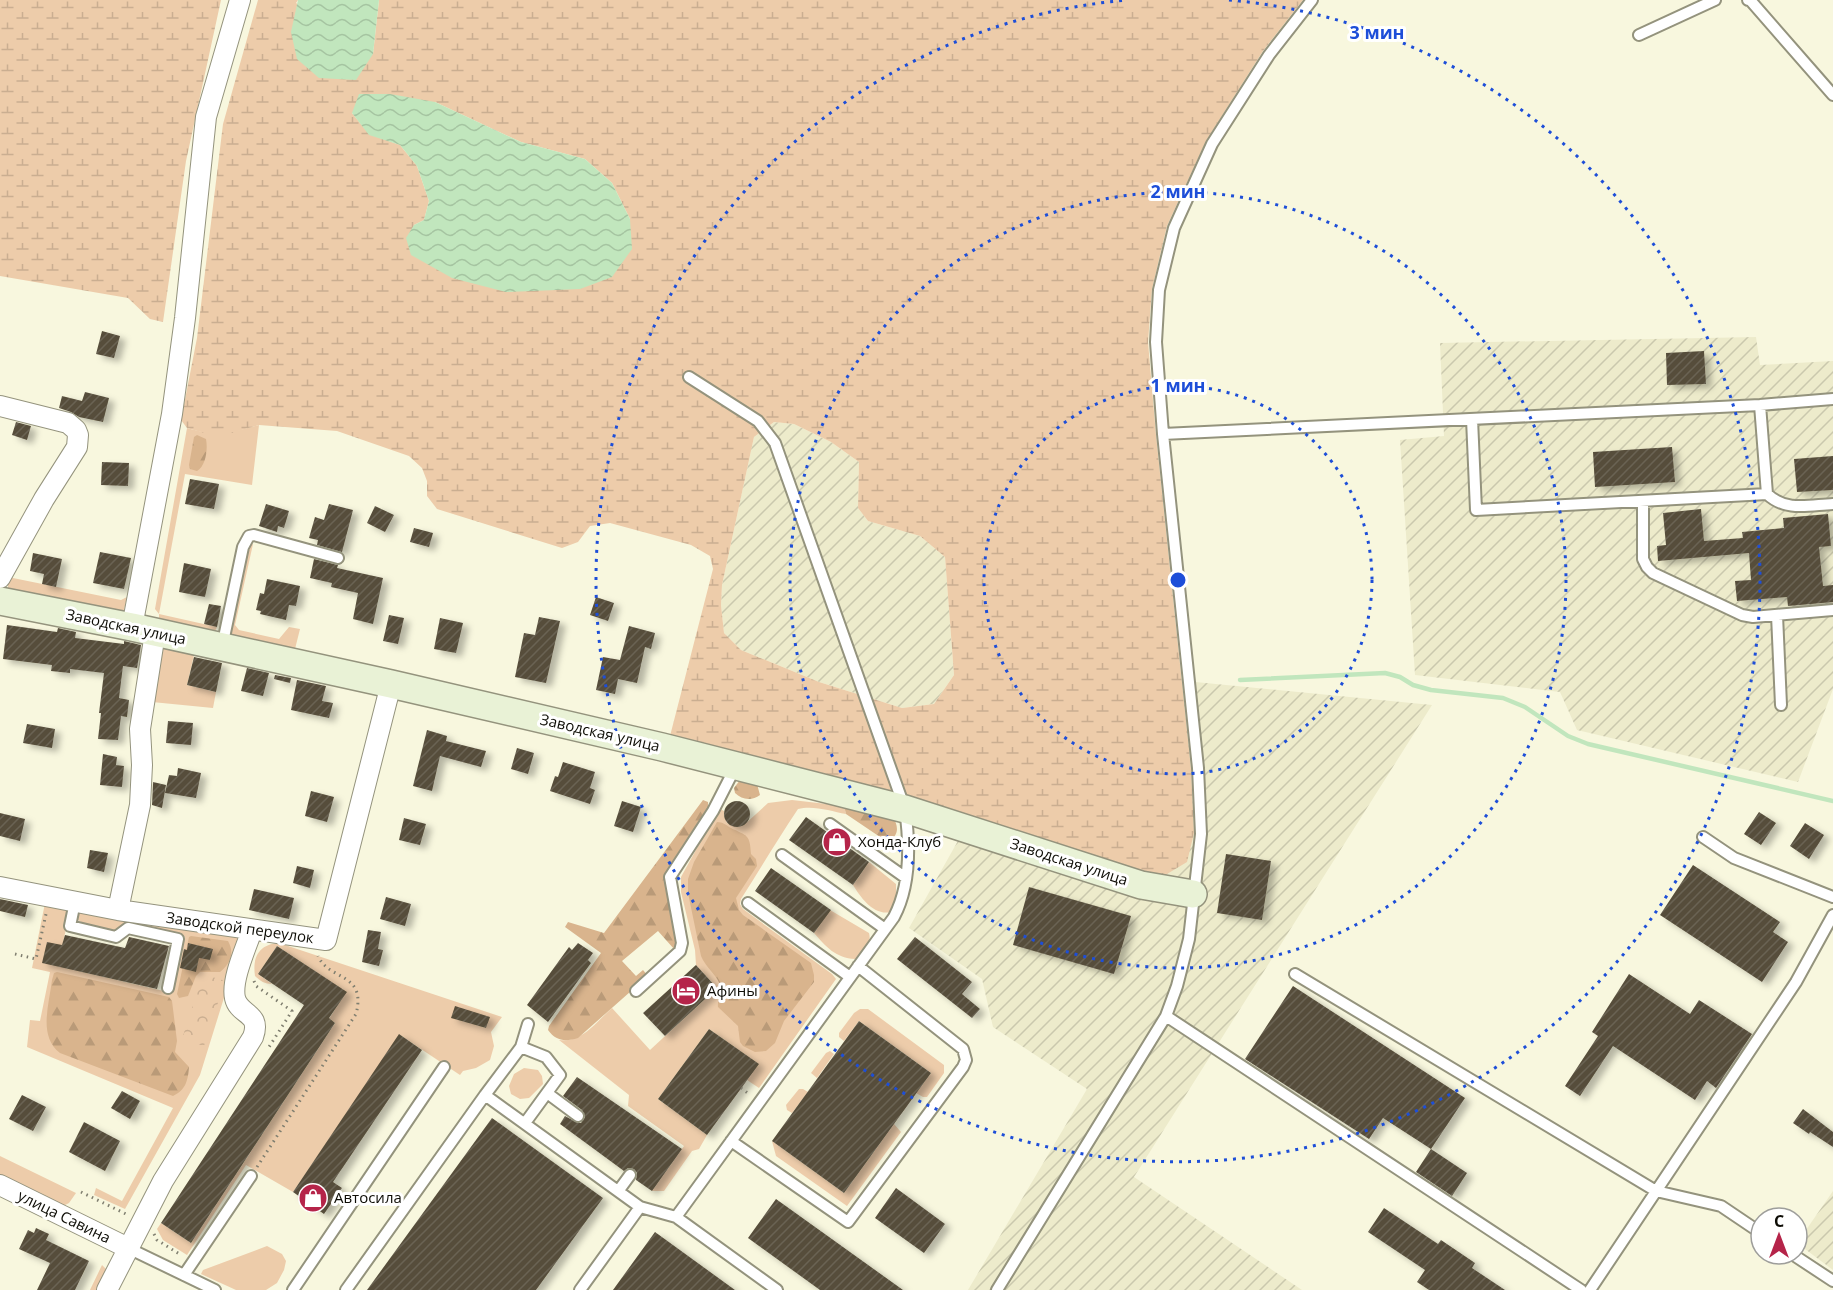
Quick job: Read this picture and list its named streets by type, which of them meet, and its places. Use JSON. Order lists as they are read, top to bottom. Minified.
{"streets":{"street":["Заводская улица","Заводской переулок","улица Савина"]},"crossings":[["Заводская улица","Заводской переулок"]],"places":{"shop":["Хонда-Клуб","Автосила"],"hotel":["Афины"]},"north":"top","rings":["3 мин","2 мин","1 мин"]}
